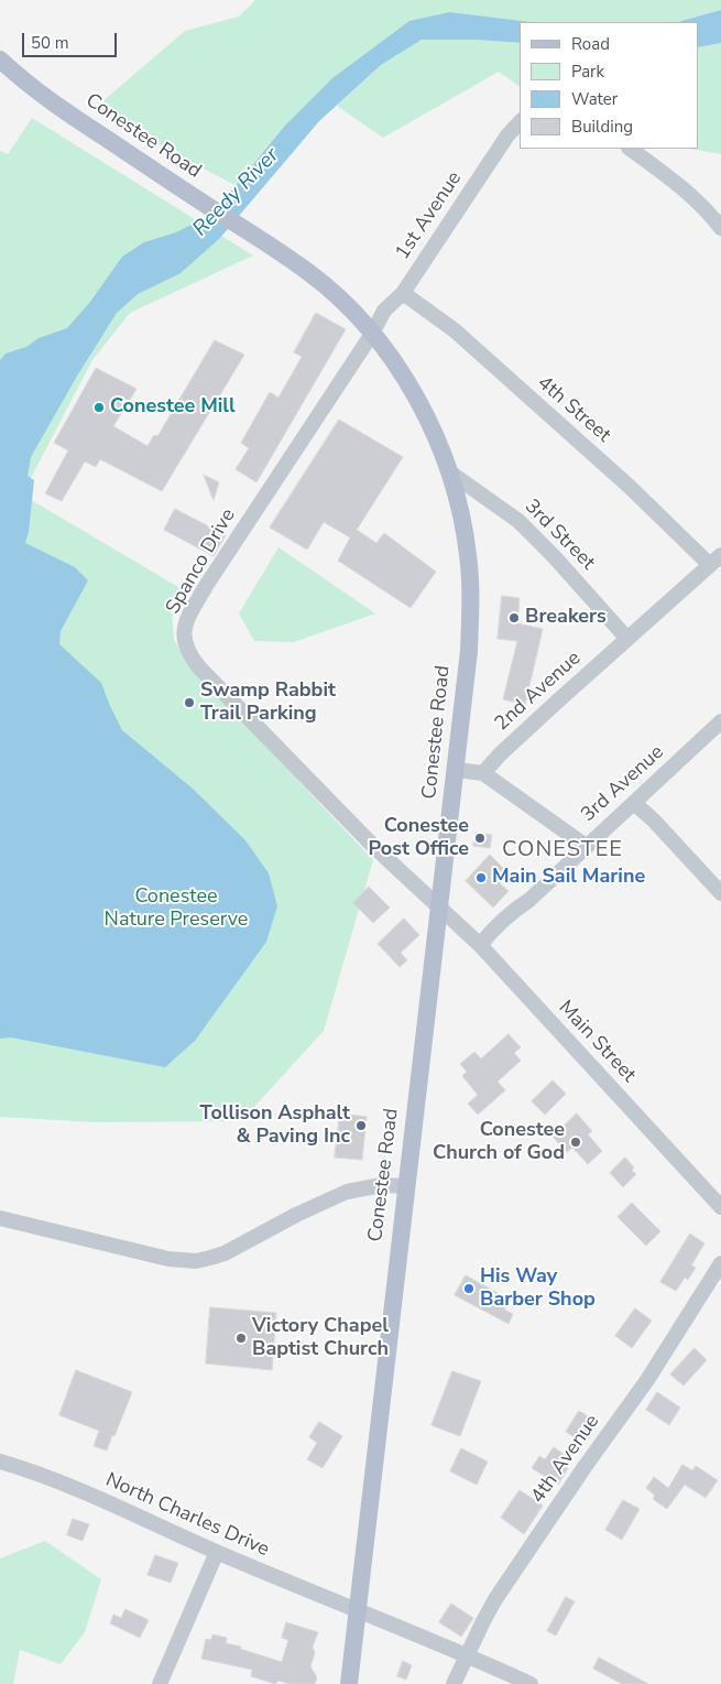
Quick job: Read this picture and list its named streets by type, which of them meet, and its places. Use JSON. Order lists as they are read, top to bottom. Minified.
{"streets":{"main road":["Conestee Road"],"street":["1st Avenue","4th Street","3rd Street","Spanco Drive","2nd Avenue","3rd Avenue","Main Street","4th Avenue","North Charles Drive"]},"crossings":[["Conestee Road","1st Avenue"],["Conestee Road","3rd Street"],["Conestee Road","Spanco Drive"],["Conestee Road","Main Street"],["Conestee Road","North Charles Drive"],["1st Avenue","4th Street"],["1st Avenue","Spanco Drive"],["4th Street","2nd Avenue"],["3rd Street","2nd Avenue"],["Spanco Drive","Main Street"],["3rd Avenue","Main Street"],["4th Avenue","North Charles Drive"]],"districts":["CONESTEE"],"water":["Reedy River"],"parks":["Conestee Nature Preserve"],"places":["Conestee Mill","Breakers","Swamp Rabbit Trail Parking","Conestee Post Office","Main Sail Marine","Tollison Asphalt & Paving Inc","Conestee Church of God","His Way Barber Shop","Victory Chapel Baptist Church"],"legend":["Road","Park","Water","Building"],"scale_bar":"50 m"}
